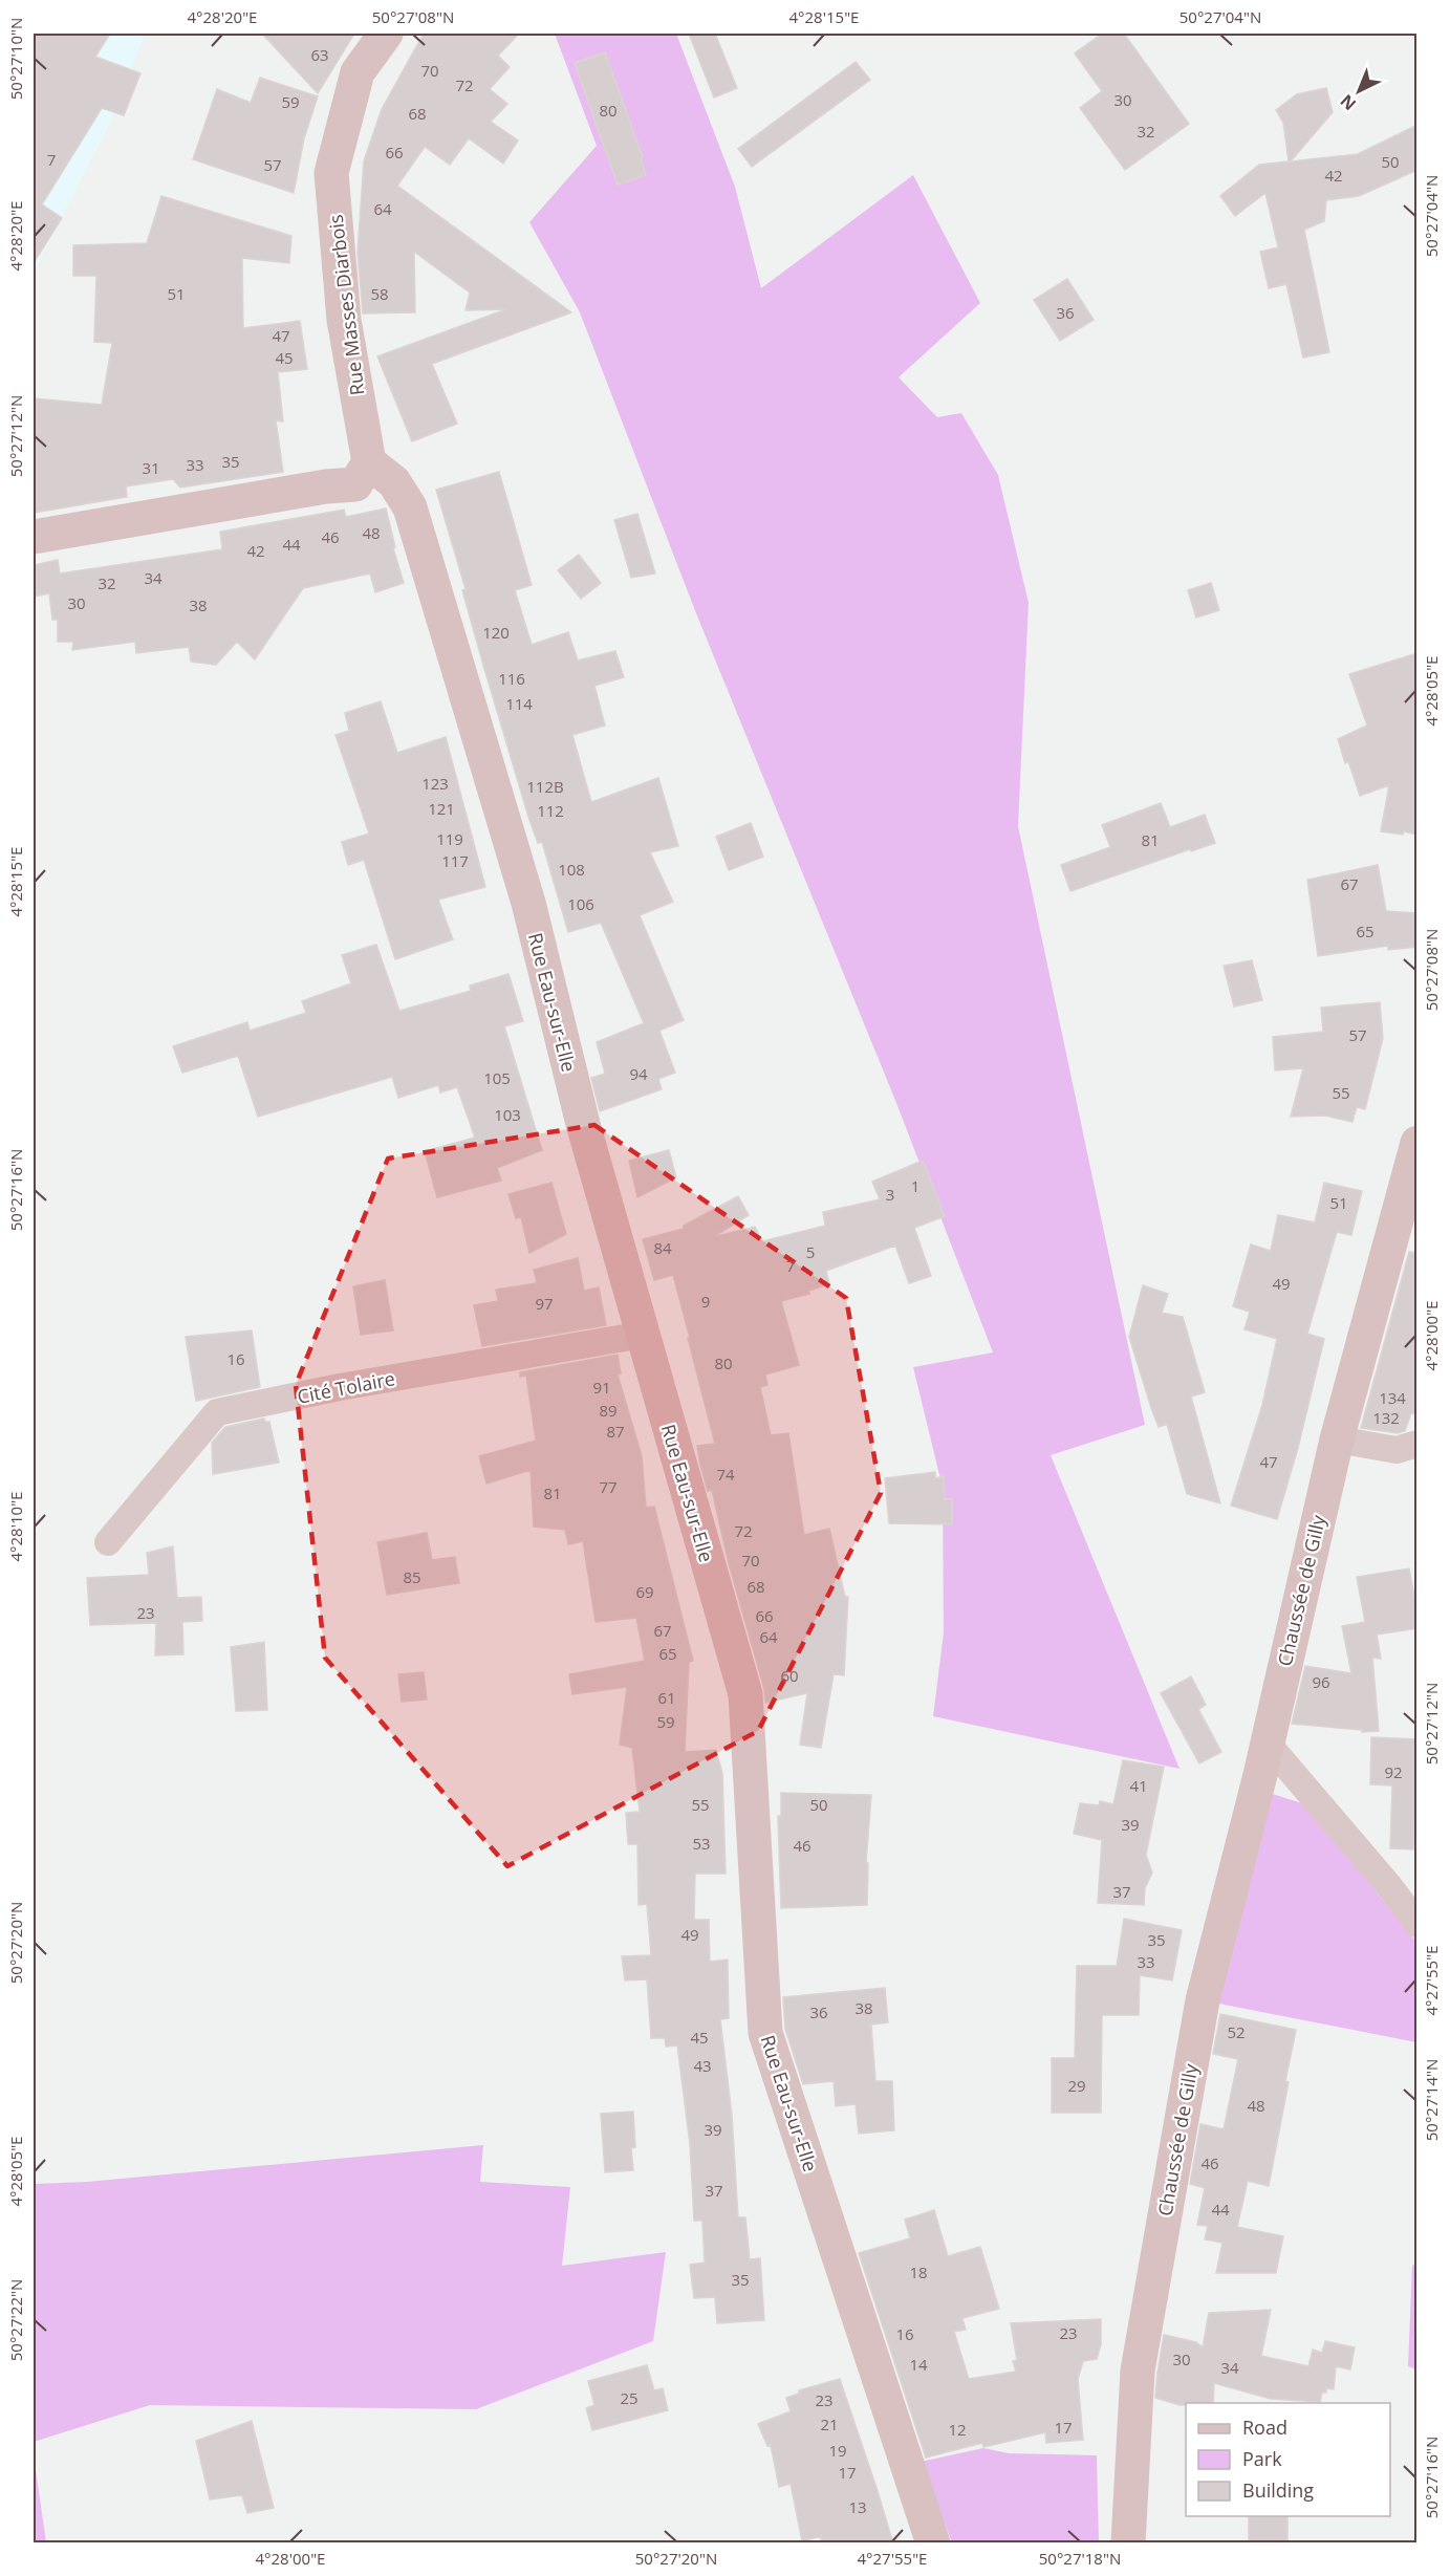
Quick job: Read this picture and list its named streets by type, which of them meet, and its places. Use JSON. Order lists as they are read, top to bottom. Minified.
{"streets":{"street":["Rue Masses Diarbois","Rue Eau-sur-Elle","Cité Tolaire","Chaussée de Gilly"]},"crossings":[["Rue Masses Diarbois","Rue Eau-sur-Elle"],["Rue Eau-sur-Elle","Cité Tolaire"]],"house_numbers":["63","70","72","30","59","80","68","32","66","7","50","57","42","64","51","58","36","47","45","35","33","31","48","46","44","42","34","32","30","38","120","116","114","123","112B","121","112","119","81","117","108","67","106","65","57","94","105","55","103","1","3","51","84","5","7","49","9","97","16","80","91","134","89","132","87","47","74","77","81","72","70","85","68","69","23","66","67","64","65","60","96","61","59","92","41","55","50","39","53","46","37","49","35","33","38","36","52","45","43","29","48","39","46","37","44","18","35","23","16","30","14","34","25","23","21","17","12","19","17","13"],"legend":["Road","Park","Building"],"north":"bottom left","coordinates":["4°28'20\"E","50°27'08\"N","4°28'15\"E","50°27'04\"N","50°27'10\"N","50°27'12\"N","4°28'05\"E","50°27'16\"N","4°28'00\"E","4°28'10\"E","50°27'20\"N","4°27'55\"E","50°27'14\"N","50°27'22\"N","50°27'18\"N"]}
